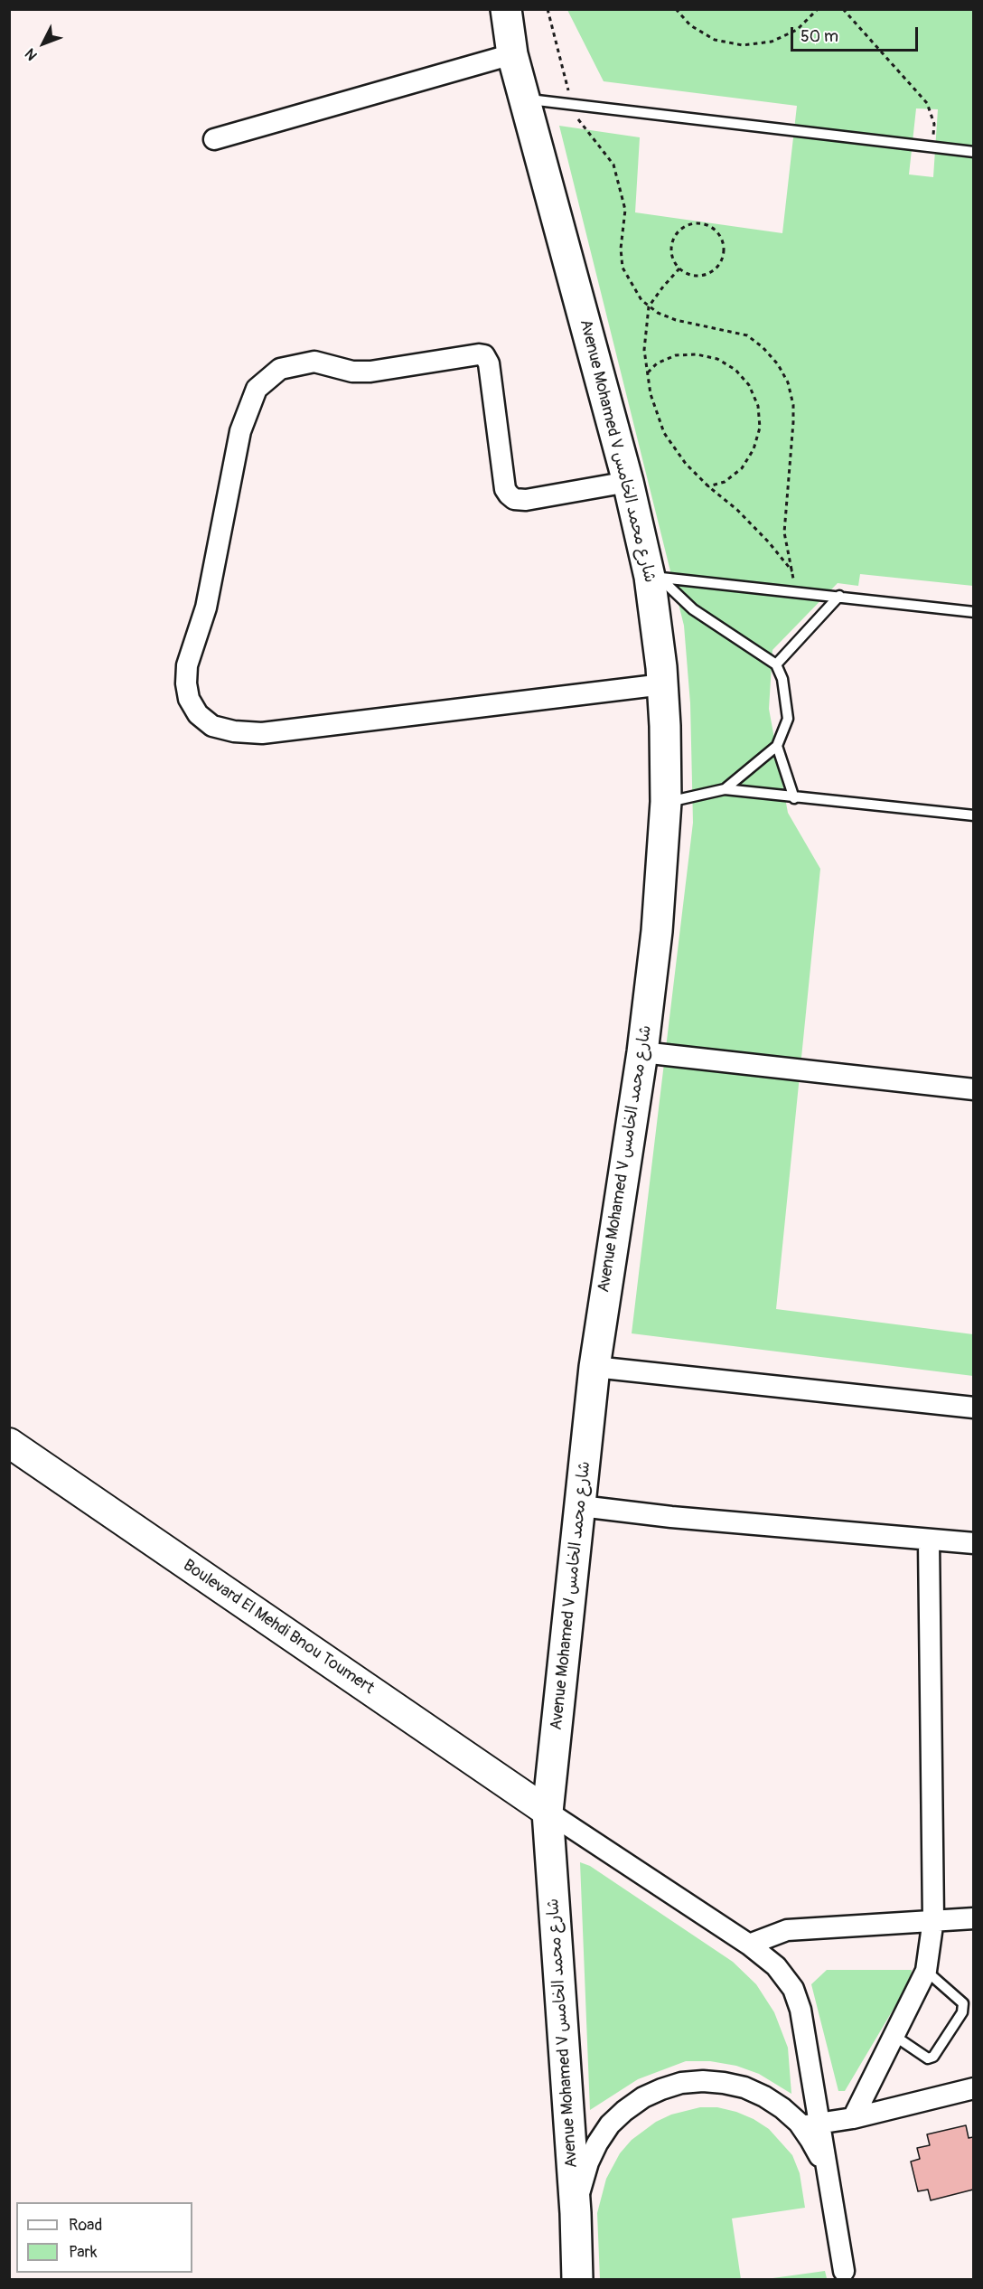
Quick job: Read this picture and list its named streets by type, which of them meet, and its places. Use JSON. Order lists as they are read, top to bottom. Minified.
{"streets":{"main road":["Avenue Mohamed V شارع محمد الخامس","Boulevard El Mehdi Bnou Toumert"]},"crossings":[["Avenue Mohamed V شارع محمد الخامس","Boulevard El Mehdi Bnou Toumert"]],"legend":["Road","Park"],"scale_bar":"50 m","north":"bottom left"}
